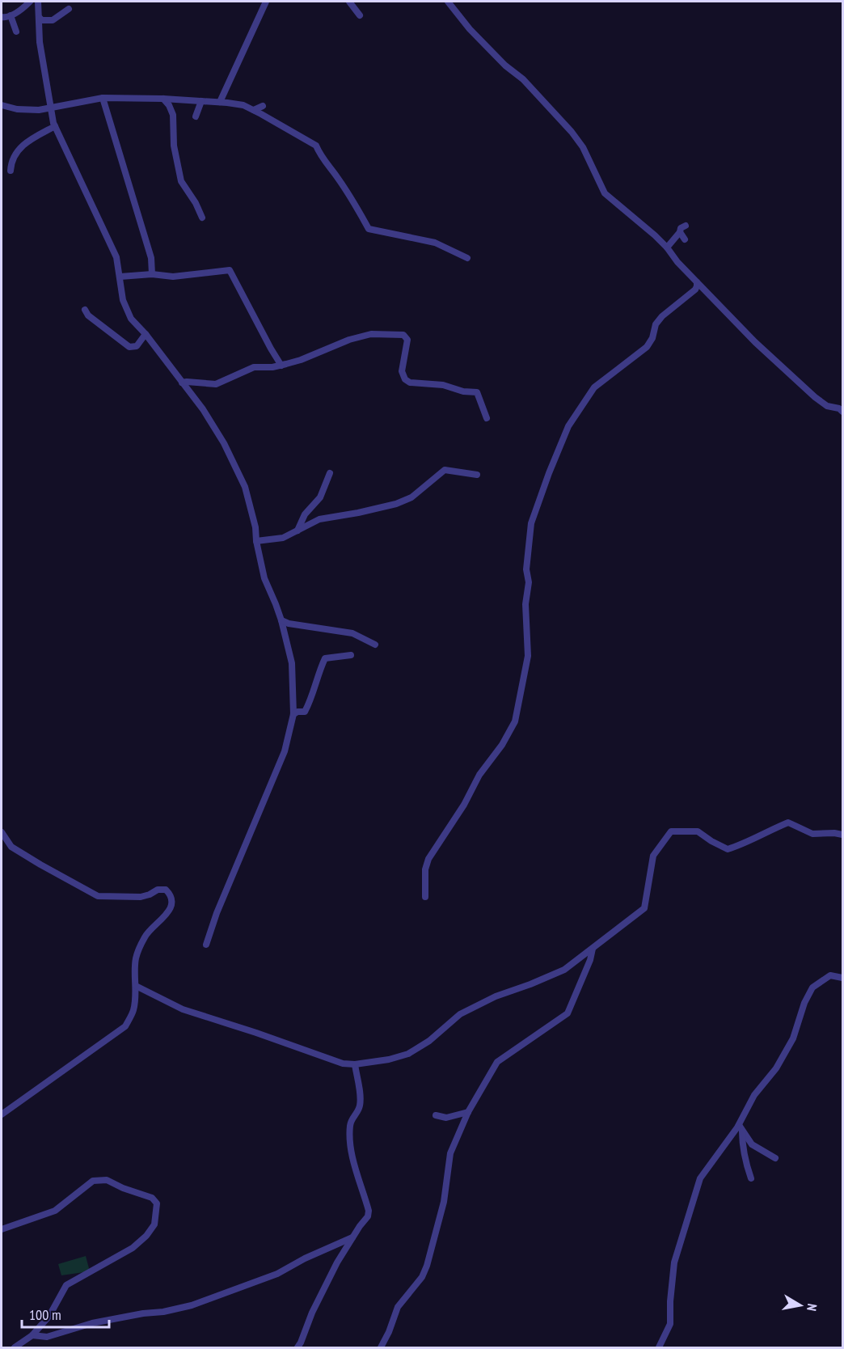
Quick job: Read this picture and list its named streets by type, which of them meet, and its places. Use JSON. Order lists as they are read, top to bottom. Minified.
{"scale_bar":"100 m","north":"right"}
